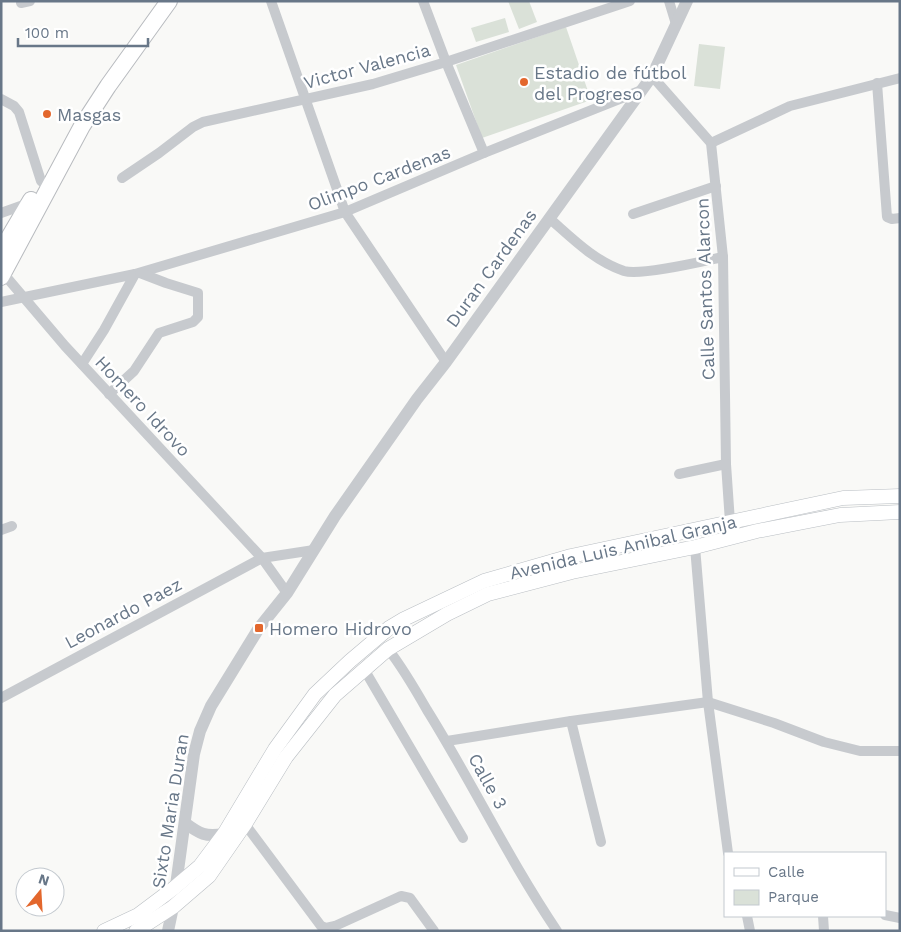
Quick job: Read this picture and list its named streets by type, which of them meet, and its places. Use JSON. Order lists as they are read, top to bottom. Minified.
{"streets":{"main road":["Avenida Luis Anibal Granja"],"street":["Victor Valencia","Olimpo Cardenas","Duran Cardenas","Calle Santos Alarcon","Homero Idrovo","Leonardo Paez","Calle 3","Sixto Maria Duran"]},"crossings":[["Olimpo Cardenas","Duran Cardenas"],["Olimpo Cardenas","Homero Idrovo"],["Duran Cardenas","Sixto Maria Duran"],["Calle Santos Alarcon","Avenida Luis Anibal Granja"],["Homero Idrovo","Leonardo Paez"],["Homero Idrovo","Sixto Maria Duran"],["Avenida Luis Anibal Granja","Calle 3"],["Avenida Luis Anibal Granja","Sixto Maria Duran"]],"places":{"other":["Estadio de fútbol del Progreso","Masgas"],"transit":["Homero Hidrovo"]},"legend":["Calle","Parque"],"scale_bar":"100 m","north":"top"}
